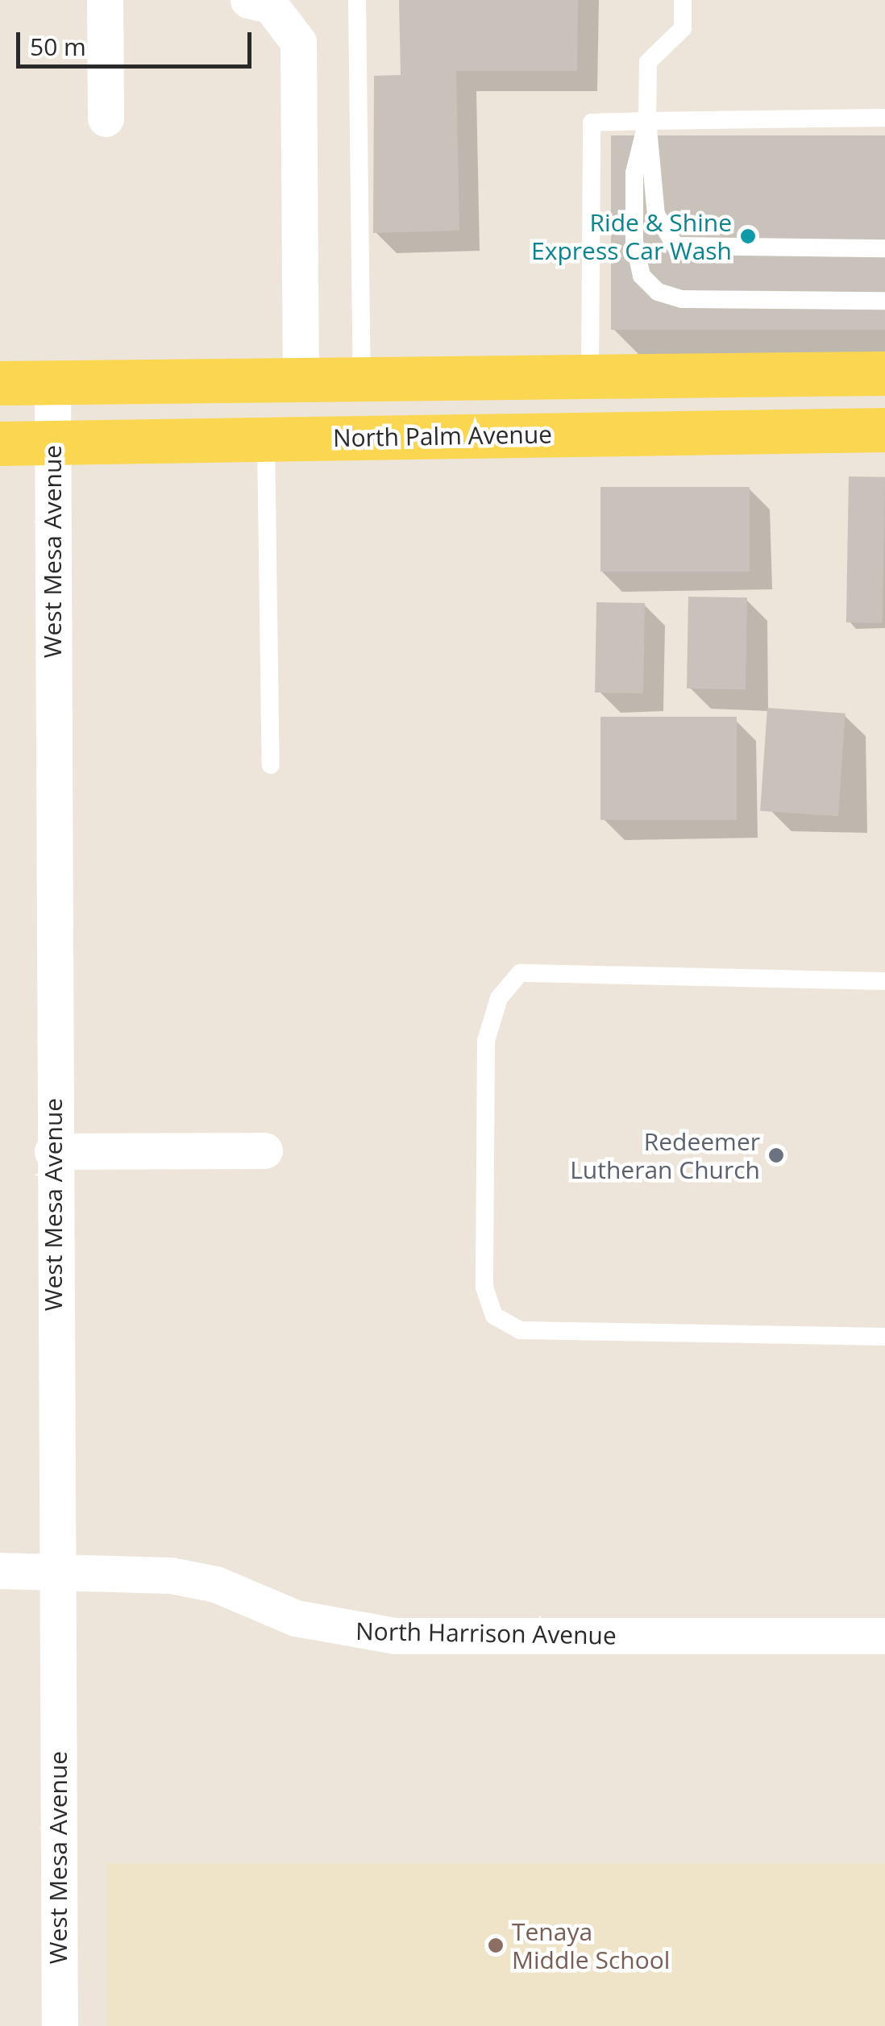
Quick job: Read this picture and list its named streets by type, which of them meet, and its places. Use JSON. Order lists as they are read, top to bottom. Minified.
{"streets":{"main road":["North Palm Avenue"],"street":["West Mesa Avenue","North Harrison Avenue"]},"crossings":[["North Palm Avenue","West Mesa Avenue"],["West Mesa Avenue","North Harrison Avenue"]],"places":["Ride & Shine Express Car Wash","Redeemer Lutheran Church","Tenaya Middle School"],"scale_bar":"50 m"}
